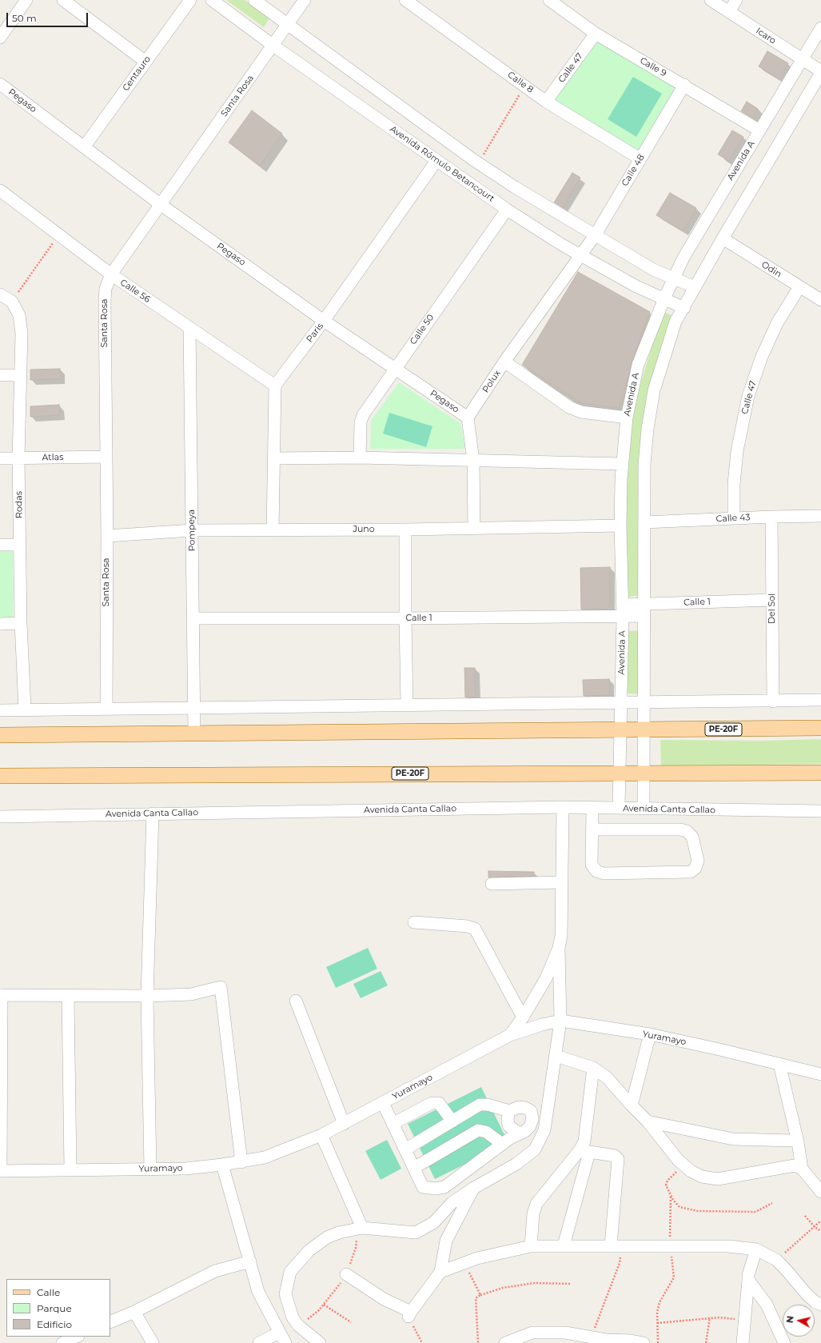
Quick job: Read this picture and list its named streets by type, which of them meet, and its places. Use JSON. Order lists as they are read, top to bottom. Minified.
{"streets":{"main road":["PE-20F"],"street":["Icaro","Calle 9","Calle 47","Centauro","Calle 8","Santa Rosa","Pegaso","Avenida A","Avenida Rómulo Betancourt","Calle 48","Odin","Calle 56","Calle 50","Paris","Polux","Atlas","Rodas","Calle 43","Juno","Pompeya","Calle 1","Del Sol","Avenida Canta Callao","Yuramayo"]},"crossings":[["Icaro","Avenida A"],["Calle 9","Calle 47"],["Calle 9","Avenida A"],["Calle 9","Calle 48"],["Calle 47","Calle 8"],["Calle 47","Odin"],["Calle 47","Calle 43"],["Centauro","Pegaso"],["Calle 8","Calle 48"],["Santa Rosa","Pegaso"],["Santa Rosa","Avenida Rómulo Betancourt"],["Santa Rosa","Calle 56"],["Santa Rosa","Atlas"],["Santa Rosa","Juno"],["Pegaso","Calle 50"],["Pegaso","Paris"],["Pegaso","Polux"],["Avenida A","Avenida Rómulo Betancourt"],["Avenida A","Juno"],["Avenida A","Calle 1"],["Avenida A","PE-20F"],["Avenida A","Avenida Canta Callao"],["Avenida Rómulo Betancourt","Calle 48"],["Avenida Rómulo Betancourt","Calle 50"],["Avenida Rómulo Betancourt","Paris"],["Avenida Rómulo Betancourt","Polux"],["Calle 48","Polux"],["Calle 56","Paris"],["Calle 56","Pompeya"],["Atlas","Rodas"],["Calle 43","Del Sol"],["Juno","Pompeya"],["Pompeya","Calle 1"],["Pompeya","PE-20F"],["Calle 1","Del Sol"]],"legend":["Calle","Parque","Edificio"],"scale_bar":"50 m","north":"left"}
